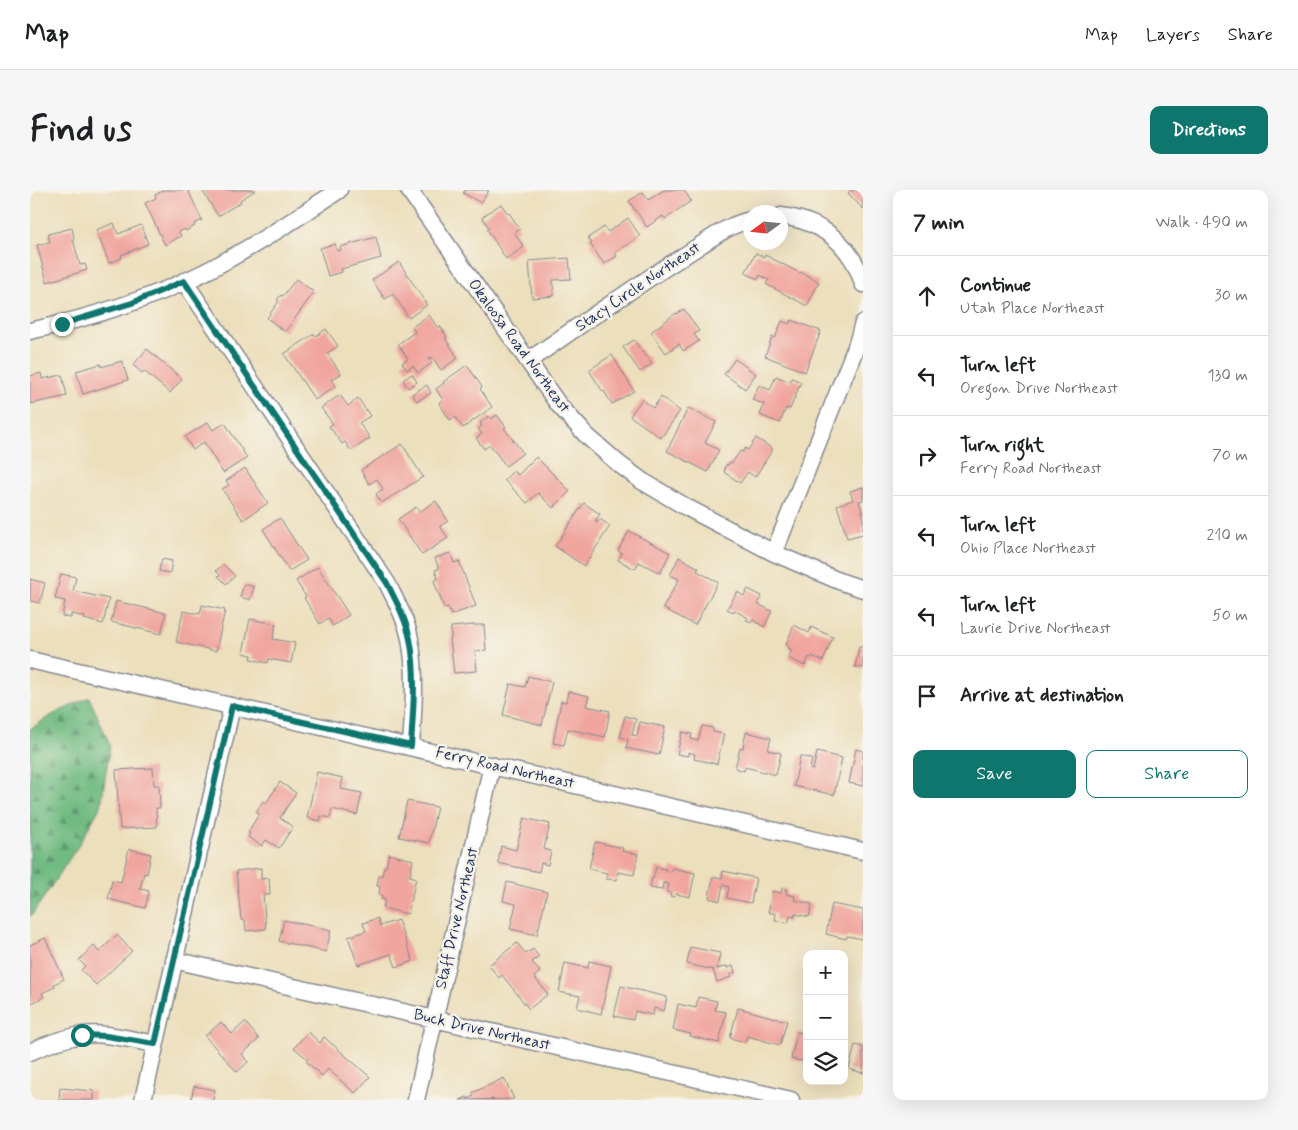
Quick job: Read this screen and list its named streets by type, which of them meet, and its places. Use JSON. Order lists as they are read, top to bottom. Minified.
{"streets":{"street":["Stacy Circle Northeast","Okaloosa Road Northeast","Ferry Road Northeast","Staff Drive Northeast","Buck Drive Northeast"]},"crossings":[["Stacy Circle Northeast","Okaloosa Road Northeast"],["Ferry Road Northeast","Staff Drive Northeast"],["Staff Drive Northeast","Buck Drive Northeast"]],"north":"left","page":{"header":"Map","nav":["Map","Layers","Share"],"buttons":["Directions",["Save","Share"]],"title":"Find us","heading":["7 min","Walk · 490 m"],"list":[["Continue","Utah Place Northeast","30 m"],["Turn left","Oregon Drive Northeast","130 m"],["Turn right","Ferry Road Northeast","70 m"],["Turn left","Ohio Place Northeast","210 m"],["Turn left","Laurie Drive Northeast","50 m"],"Arrive at destination"],"map_buttons":["+","−"]}}
